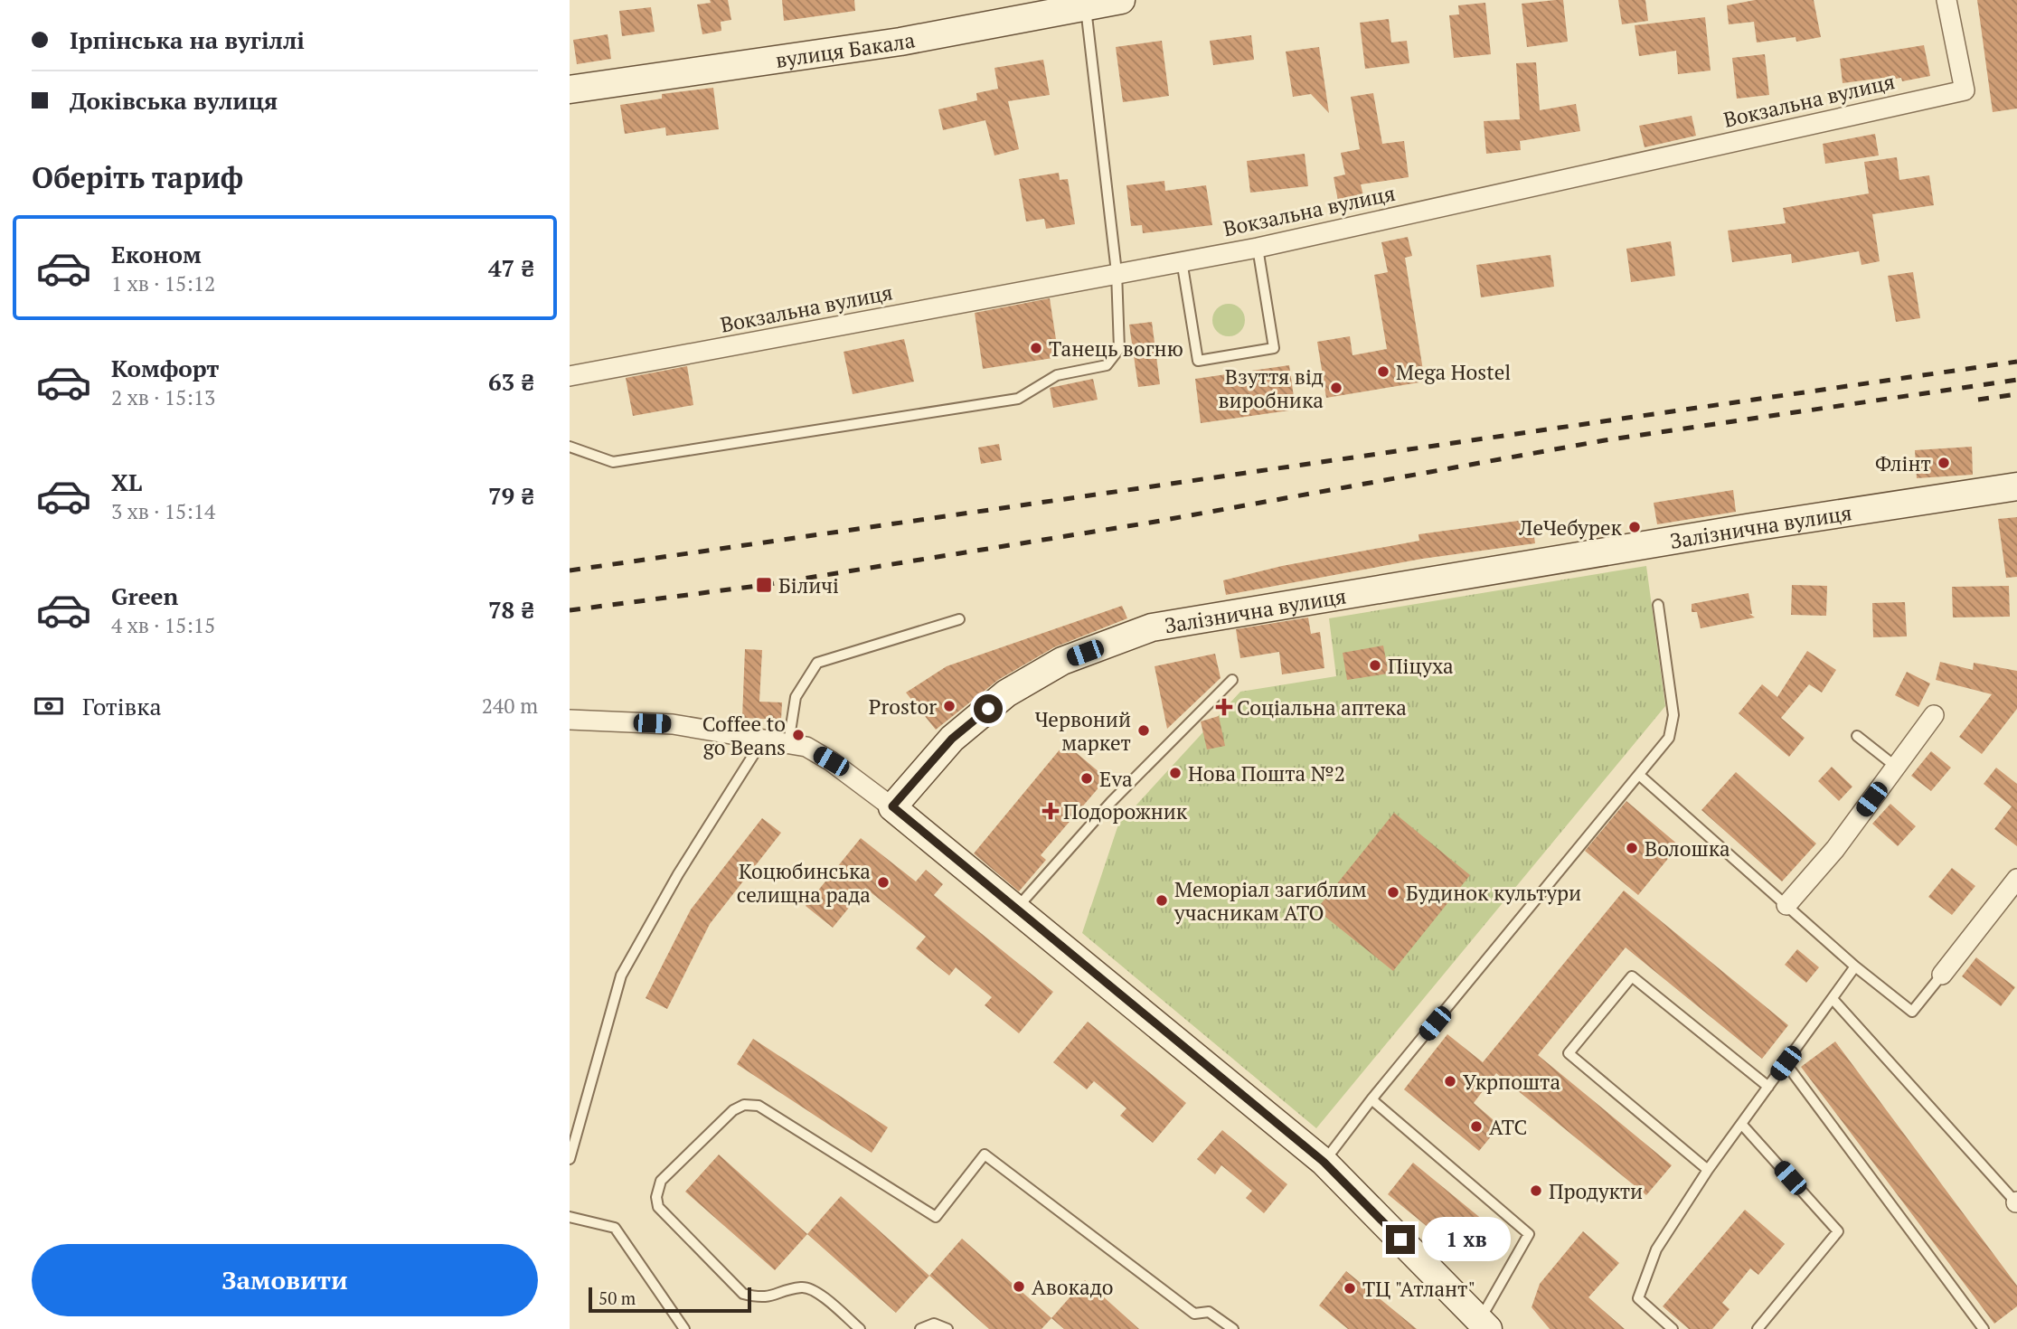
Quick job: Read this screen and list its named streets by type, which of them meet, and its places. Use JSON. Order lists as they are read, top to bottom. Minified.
{"streets":{"street":["вулиця Бакала","Вокзальна вулиця","Залізнична вулиця"]},"places":{"other":["Танець вогню","Mega Hostel","Взуття від виробника","Флінт","ЛеЧебурек","Піцуха","Prostor","Червоний маркет","Coffee to go Beans","Нова Пошта №2","Eva","Волошка","Коцюбинська селищна рада","Будинок культури","Меморіал загиблим учасникам АТО","Укрпошта","АТС","Продукти","Авокадо","ТЦ \"Атлант\""],"transit":["Біличі"],"health":["Соціальна аптека","Подорожник"]},"scale_bar":"50 m","page":{"banner":["Ірпінська на вугіллі","Доківська вулиця"],"heading":"Оберіть тариф","list":[{"name":"Економ","note":"1 хв · 15:12","value":"47 ₴"},{"name":"Комфорт","note":"2 хв · 15:13","value":"63 ₴"},{"name":"XL","note":"3 хв · 15:14","value":"79 ₴"},{"name":"Green","note":"4 хв · 15:15","value":"78 ₴"}],"pay":["Готівка","240 m"],"bubble":"1 хв","buttons":"Замовити","scale":"50 m"}}
